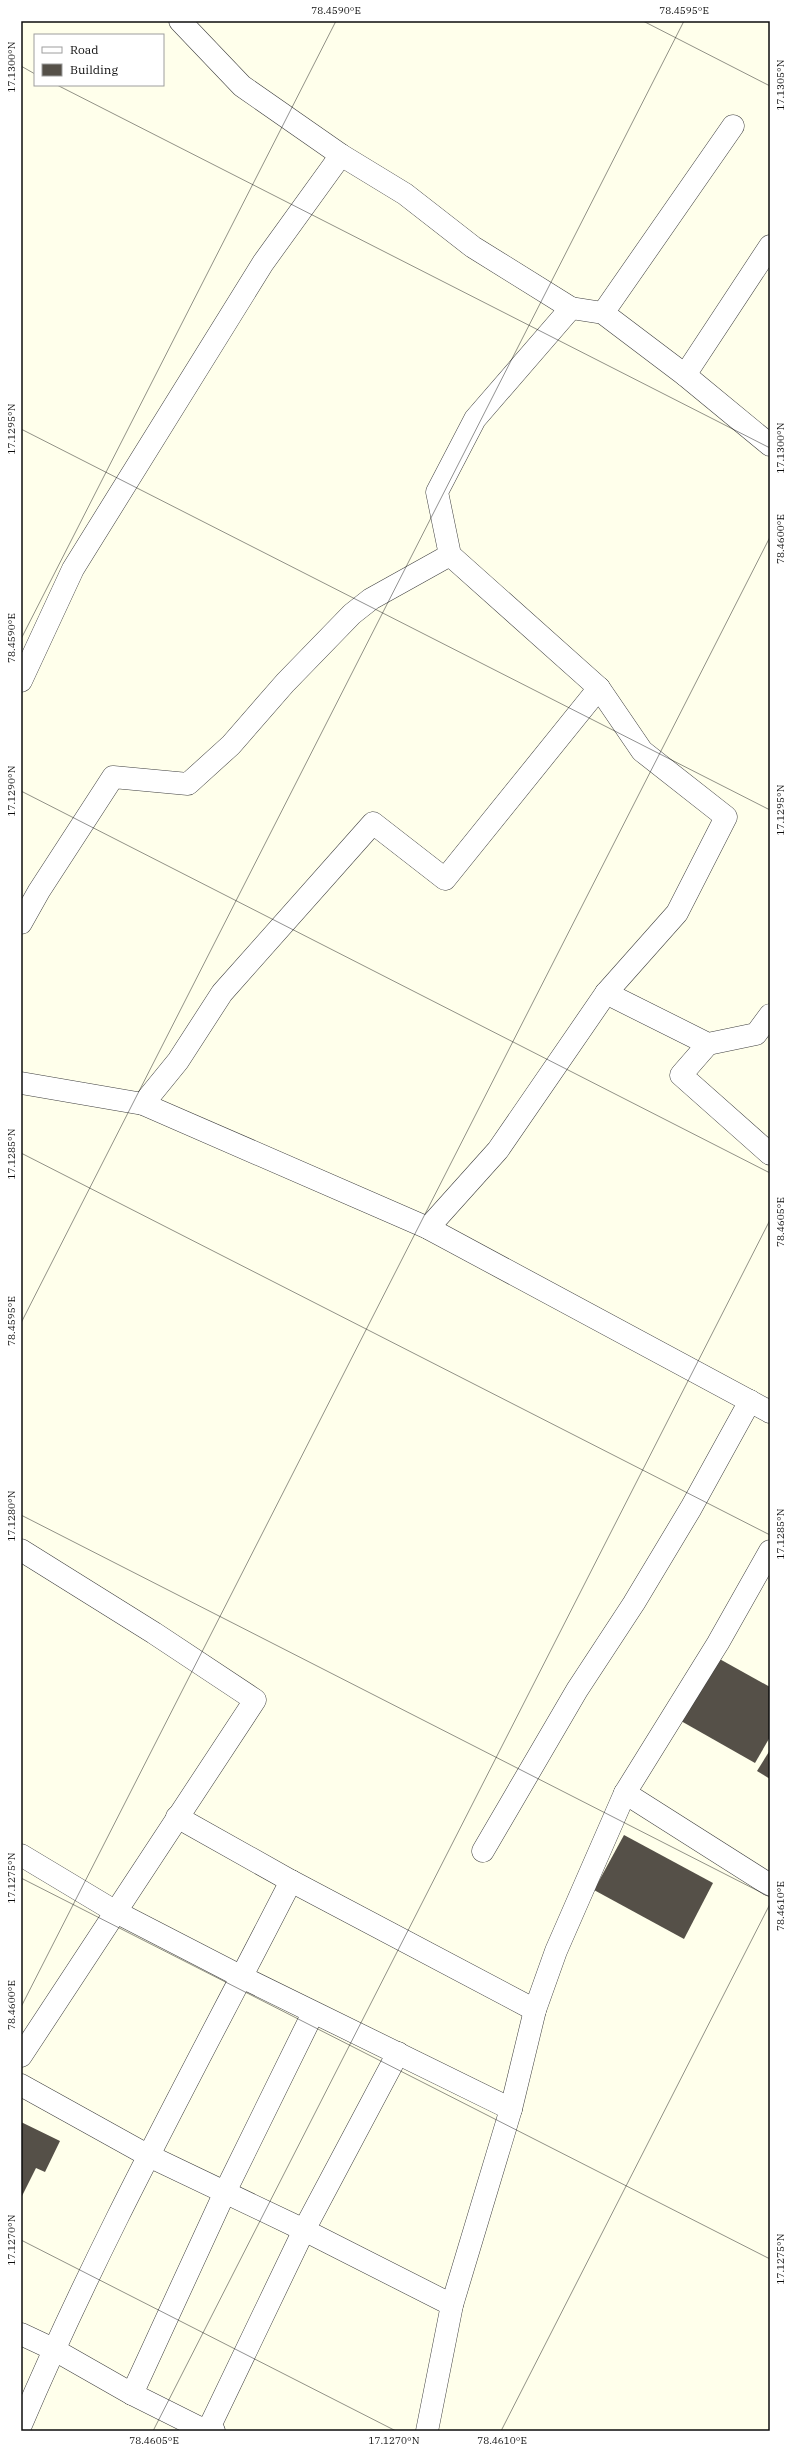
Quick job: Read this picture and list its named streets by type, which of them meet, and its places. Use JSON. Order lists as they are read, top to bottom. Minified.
{"legend":["Road","Building"],"coordinates":["78.4590°E","78.4595°E","17.1300°N","17.1305°N","17.1295°N","78.4600°E","17.1290°N","17.1285°N","78.4605°E","17.1280°N","17.1275°N","78.4610°E","17.1270°N"]}
